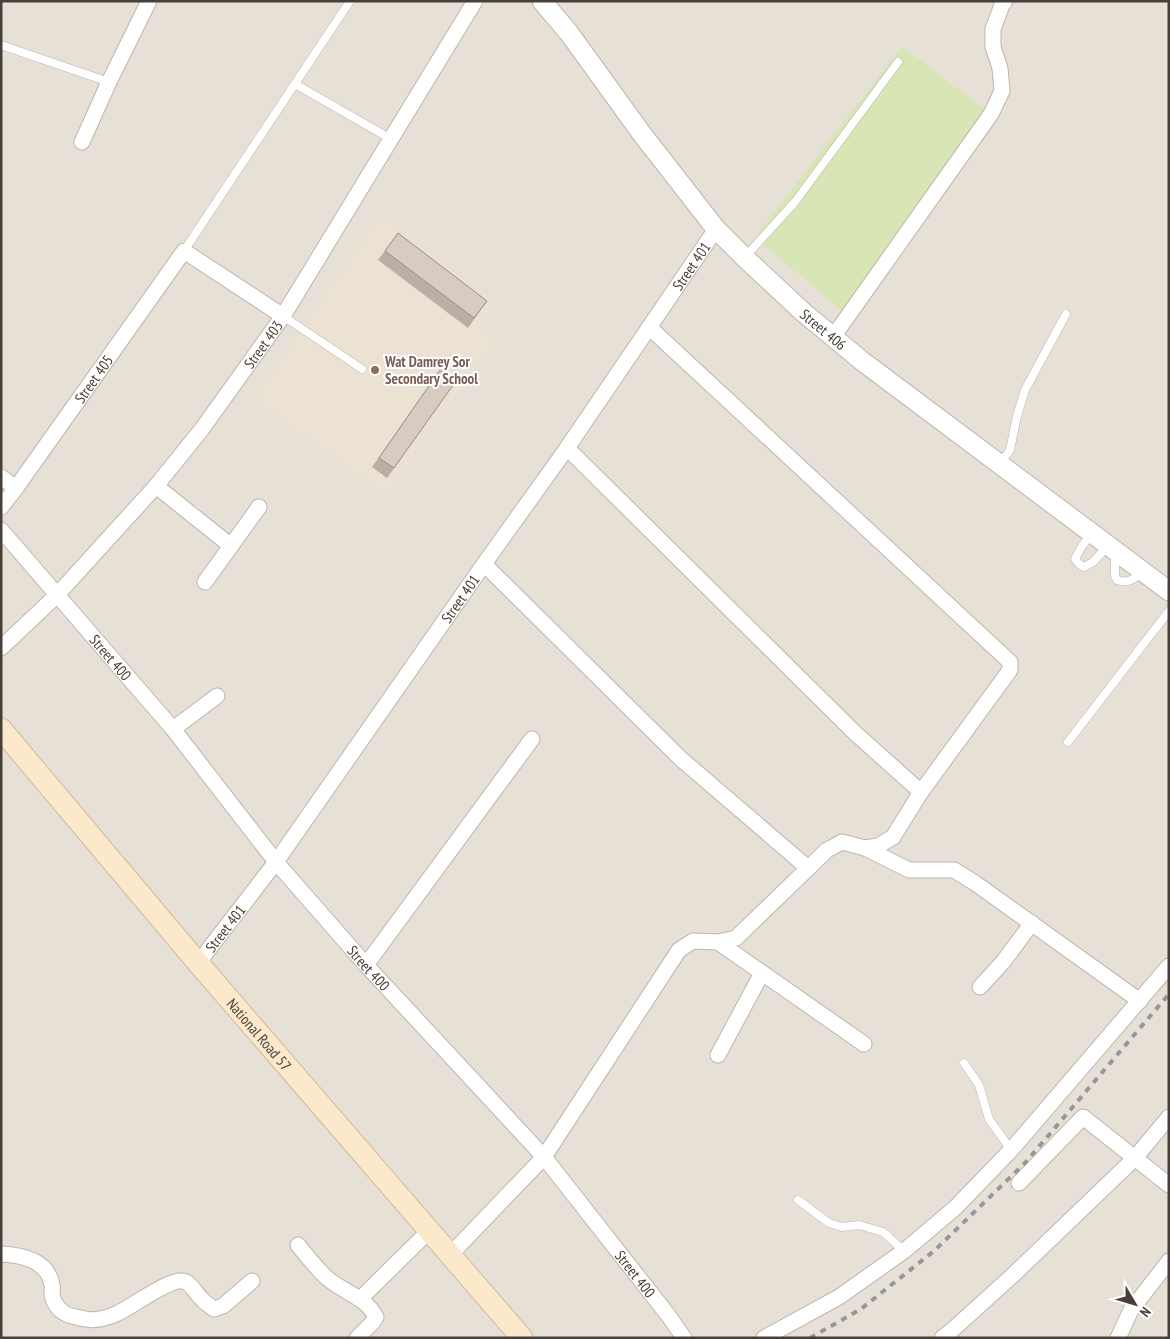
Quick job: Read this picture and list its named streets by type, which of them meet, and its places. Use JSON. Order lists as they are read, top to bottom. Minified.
{"streets":{"main road":["National Road 57"],"street":["Street 401","Street 406","Street 403","Street 405","Street 400"]},"crossings":[["Street 401","Street 406"],["Street 401","Street 400"],["Street 401","National Road 57"],["Street 403","Street 400"]],"places":["Wat Damrey Sor Secondary School"],"north":"bottom right"}
